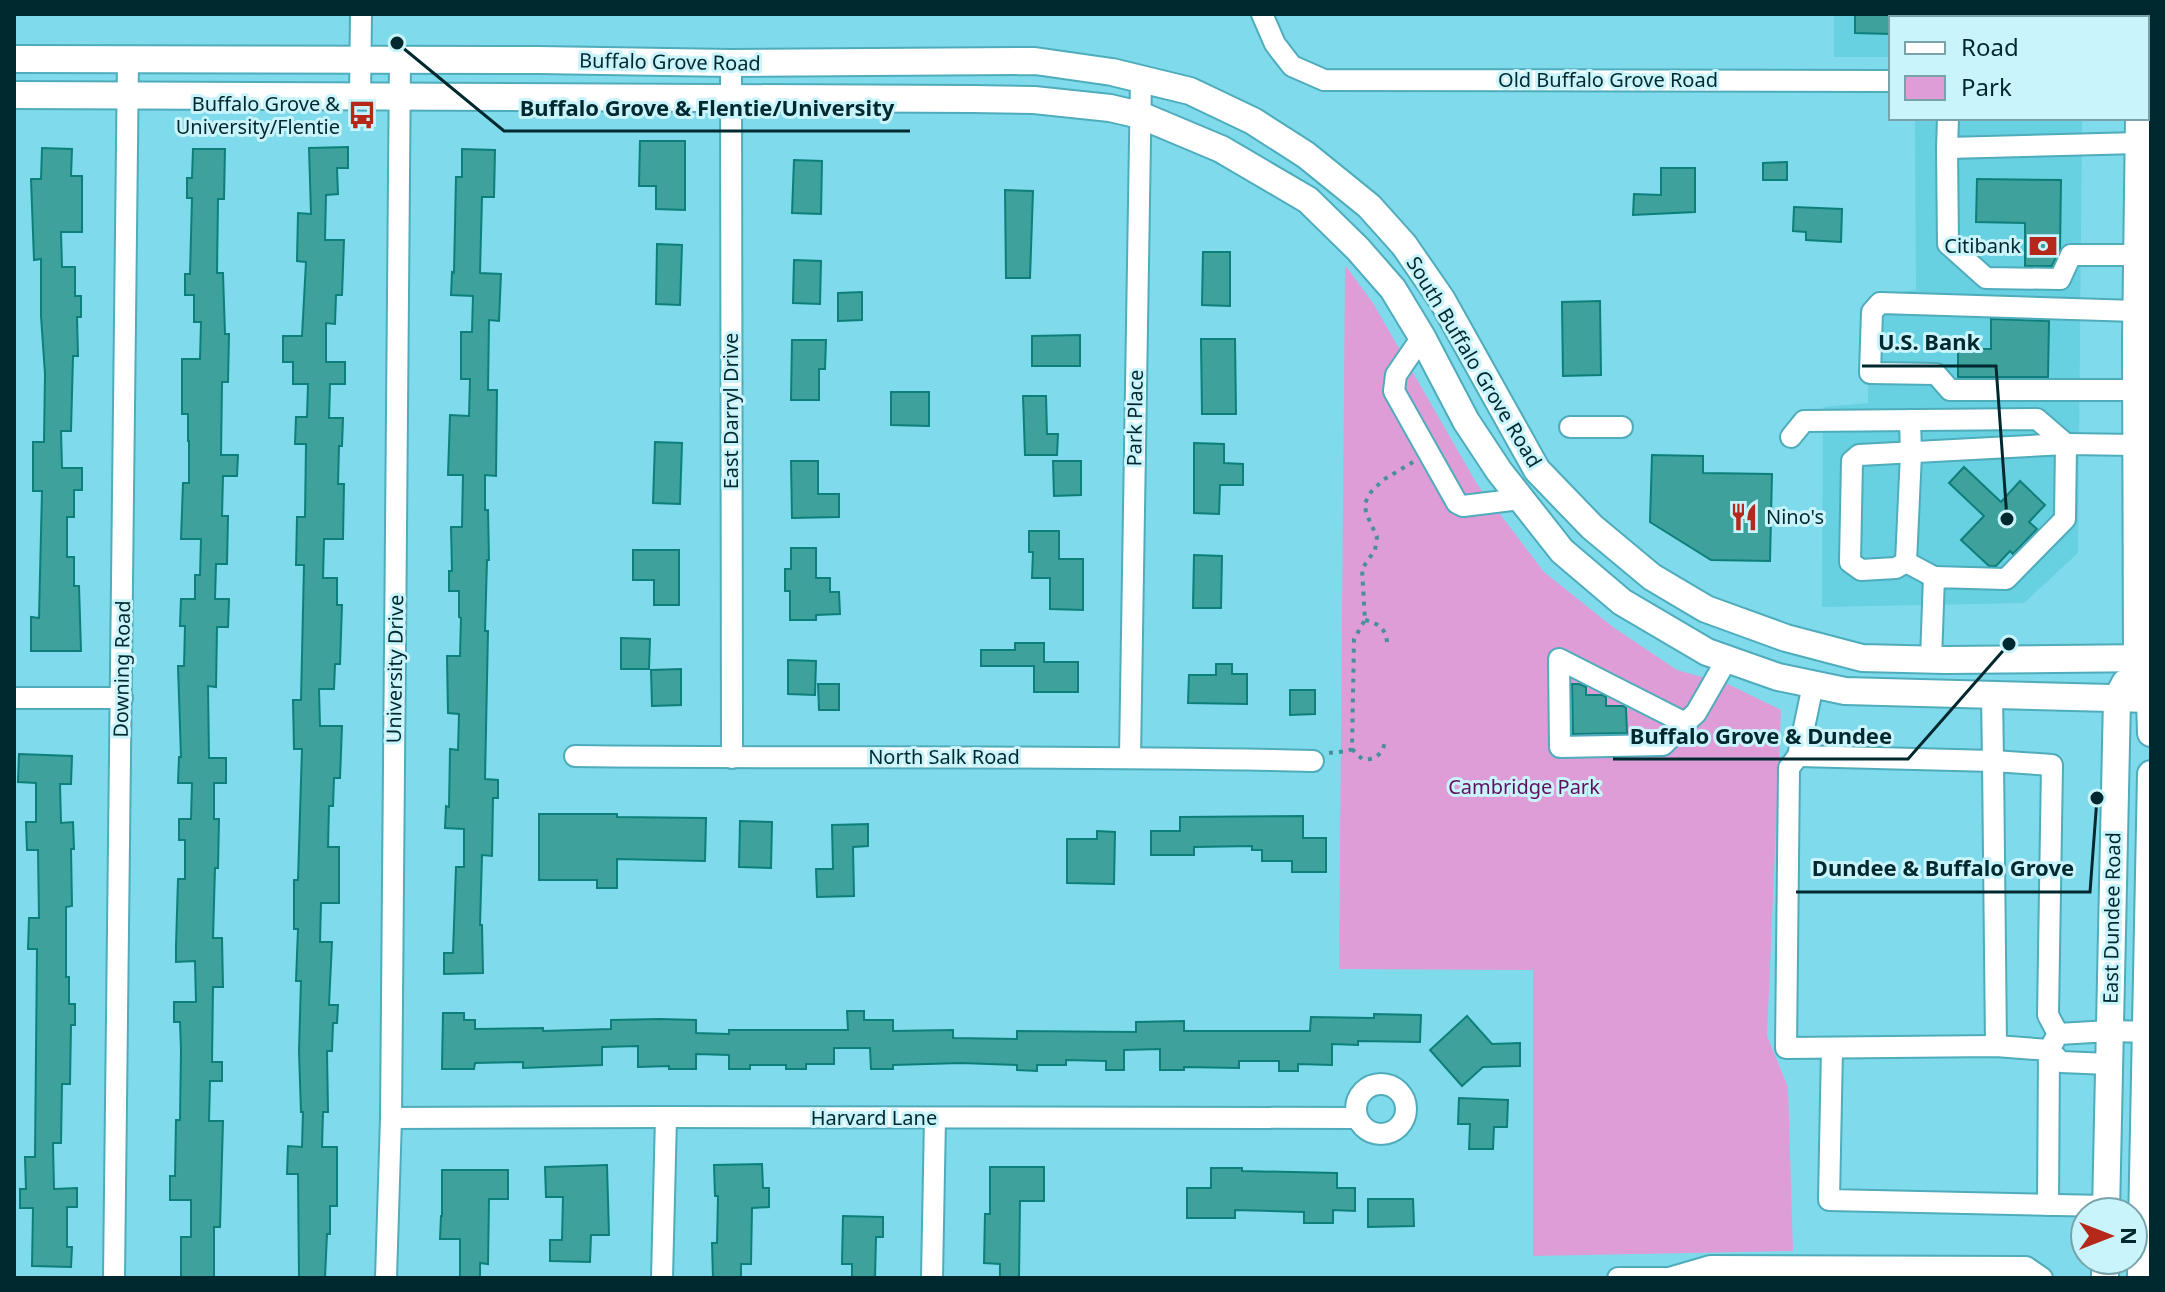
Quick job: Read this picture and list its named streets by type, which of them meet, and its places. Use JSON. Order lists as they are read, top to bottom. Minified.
{"streets":{"main road":["Buffalo Grove Road","South Buffalo Grove Road","East Dundee Road"],"street":["Old Buffalo Grove Road","East Darryl Drive","Park Place","Downing Road","University Drive","North Salk Road","Harvard Lane"]},"crossings":[["Buffalo Grove Road","South Buffalo Grove Road"],["Buffalo Grove Road","East Darryl Drive"],["Buffalo Grove Road","Park Place"],["Buffalo Grove Road","Downing Road"],["Buffalo Grove Road","University Drive"],["South Buffalo Grove Road","Park Place"],["South Buffalo Grove Road","East Dundee Road"],["East Darryl Drive","North Salk Road"],["Park Place","North Salk Road"],["University Drive","Harvard Lane"]],"parks":["Cambridge Park"],"places":{"other":["Buffalo Grove & Flentie/University","U.S. Bank","Buffalo Grove & Dundee","Dundee & Buffalo Grove"],"bus stop":["Buffalo Grove & University/Flentie"],"bank":["Citibank"],"restaurant":["Nino's"]},"legend":["Road","Park"],"north":"right"}
